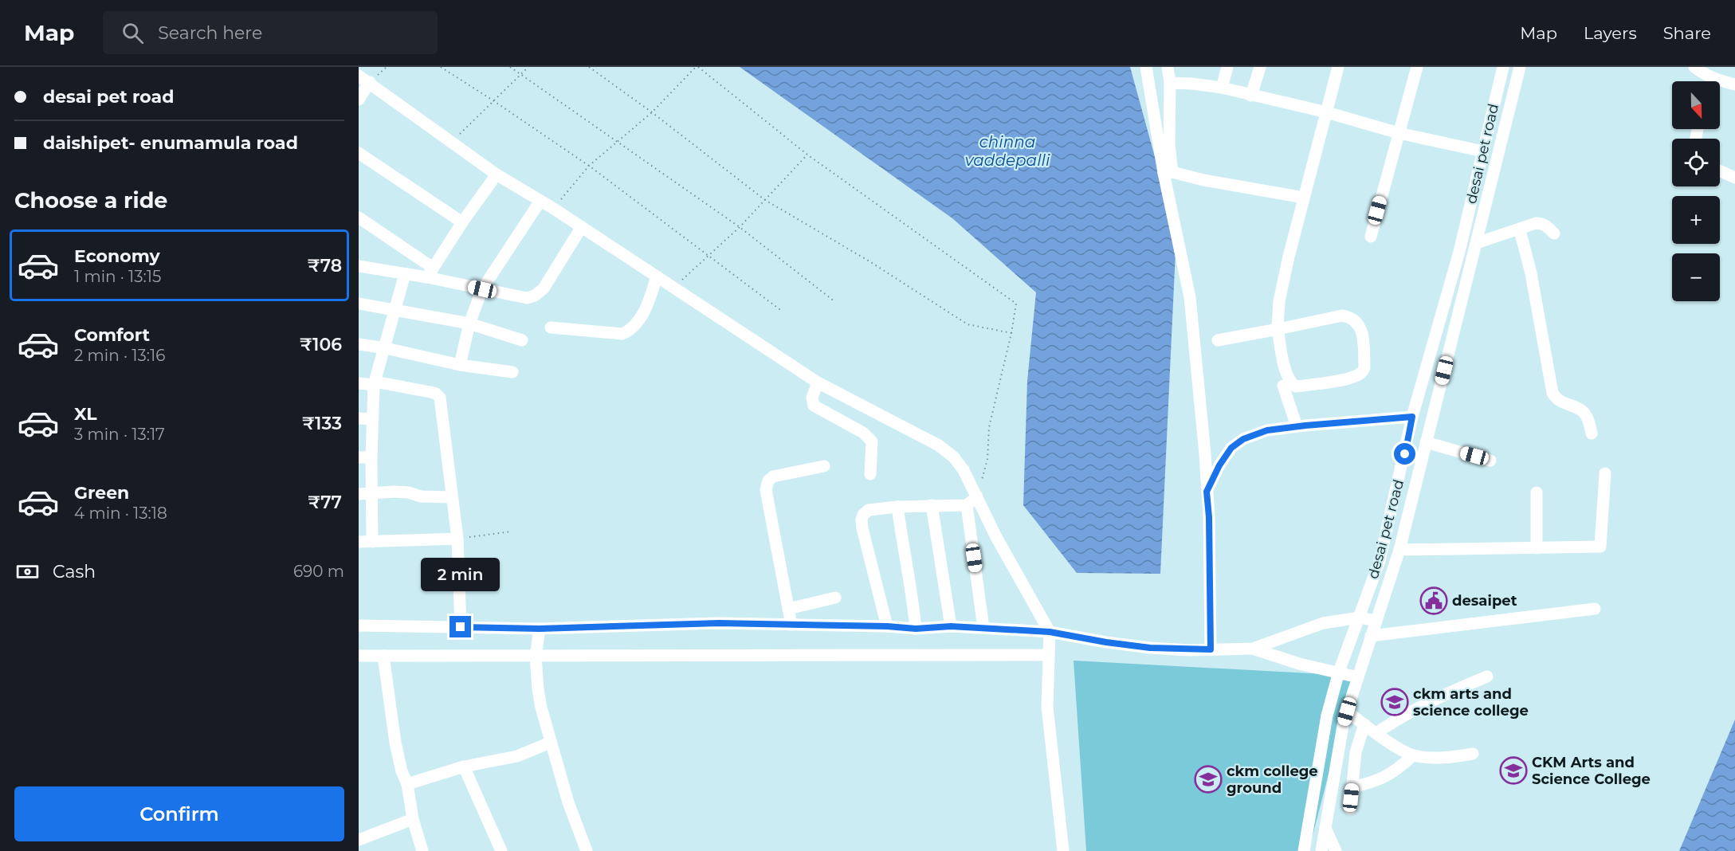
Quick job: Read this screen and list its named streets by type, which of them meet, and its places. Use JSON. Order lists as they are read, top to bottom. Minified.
{"streets":{"street":["desai pet road"]},"water":["chinna vaddepalli"],"places":{"public building":["desaipet"],"school or university":["ckm arts and science college","CKM Arts and Science College","ckm college ground"]},"north":"bottom","page":{"header":"Map","search":"Search here","nav":["Map","Layers","Share"],"banner":["desai pet road","daishipet- enumamula road"],"map_buttons":["+","−"],"heading":"Choose a ride","list":[{"name":"Economy","note":"1 min · 13:15","value":"₹78"},{"name":"Comfort","note":"2 min · 13:16","value":"₹106"},{"name":"XL","note":"3 min · 13:17","value":"₹133"},{"name":"Green","note":"4 min · 13:18","value":"₹77"}],"pay":["Cash","690 m"],"bubble":"2 min","buttons":"Confirm"}}
